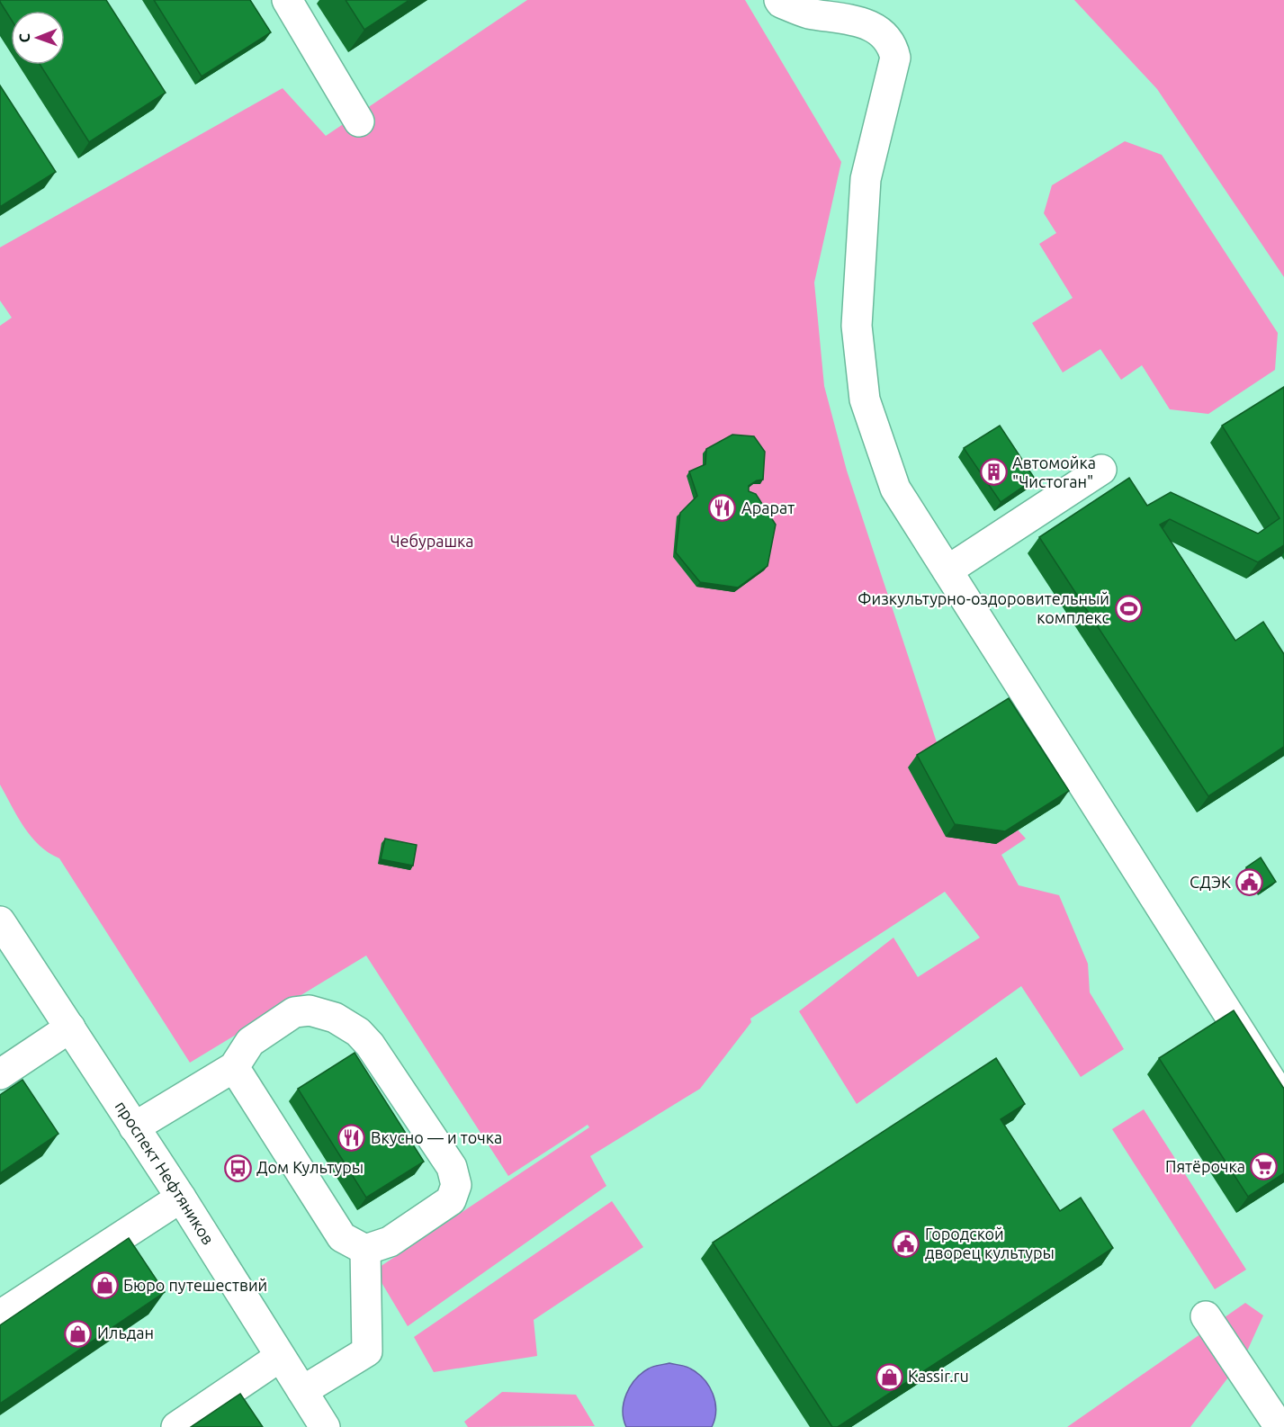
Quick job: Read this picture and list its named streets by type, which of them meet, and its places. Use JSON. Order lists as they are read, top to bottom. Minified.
{"streets":{"main road":["проспект Нефтяников"]},"parks":["Чебурашка"],"places":{"building":["Автомойка \"Чистоган\""],"restaurant":["Арарат","Вкусно — и точка"],"sports":["Физкультурно-оздоровительный комплекс"],"public building":["СДЭК","Городской дворец культуры"],"supermarket":["Пятёрочка"],"bus stop":["Дом Культуры"],"shop":["Бюро путешествий","Ильдан","Kassir.ru"]},"north":"left"}
